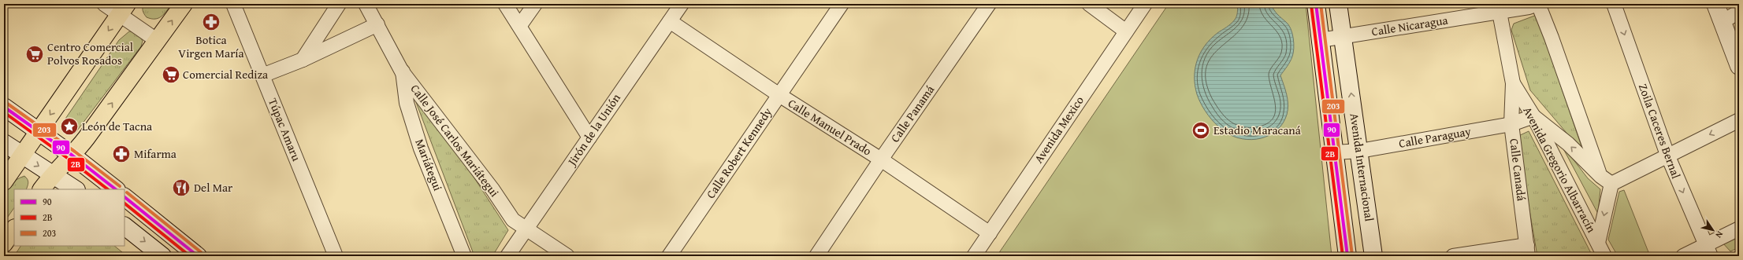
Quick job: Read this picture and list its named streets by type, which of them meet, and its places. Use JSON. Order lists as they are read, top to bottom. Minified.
{"streets":{"main road":["Avenida Internacional"],"street":["Calle Nicaragua","Calle Panamá","Calle Manuel Prado","Túpac Amaru","Jirón de la Unión","Avenida Mexico","Zoila Caceres Bernal","Calle Paraguay","Calle José Carlos Mariátegui","Calle Robert Kennedy","Mariátegui","Calle Canadá","Avenida Gregorio Albarracín"]},"crossings":[["Calle Nicaragua","Avenida Internacional"],["Calle Panamá","Calle Manuel Prado"],["Calle Manuel Prado","Jirón de la Unión"],["Calle Manuel Prado","Avenida Mexico"],["Calle Manuel Prado","Calle Robert Kennedy"],["Jirón de la Unión","Calle José Carlos Mariátegui"],["Calle Paraguay","Avenida Internacional"],["Calle Paraguay","Calle Canadá"],["Calle Paraguay","Avenida Gregorio Albarracín"],["Calle José Carlos Mariátegui","Mariátegui"],["Calle Canadá","Avenida Gregorio Albarracín"]],"places":{"pharmacy":["Botica Virgen María","Mifarma"],"supermarket":["Centro Comercial Polvos Rosados","Comercial Rediza"],"place":["León de Tacna"],"sports":["Estadio Maracaná"],"restaurant":["Del Mar"]},"lines":["transit line 90","transit line 203","transit line 2B"],"legend":["90","2B","203"],"north":"bottom right"}
